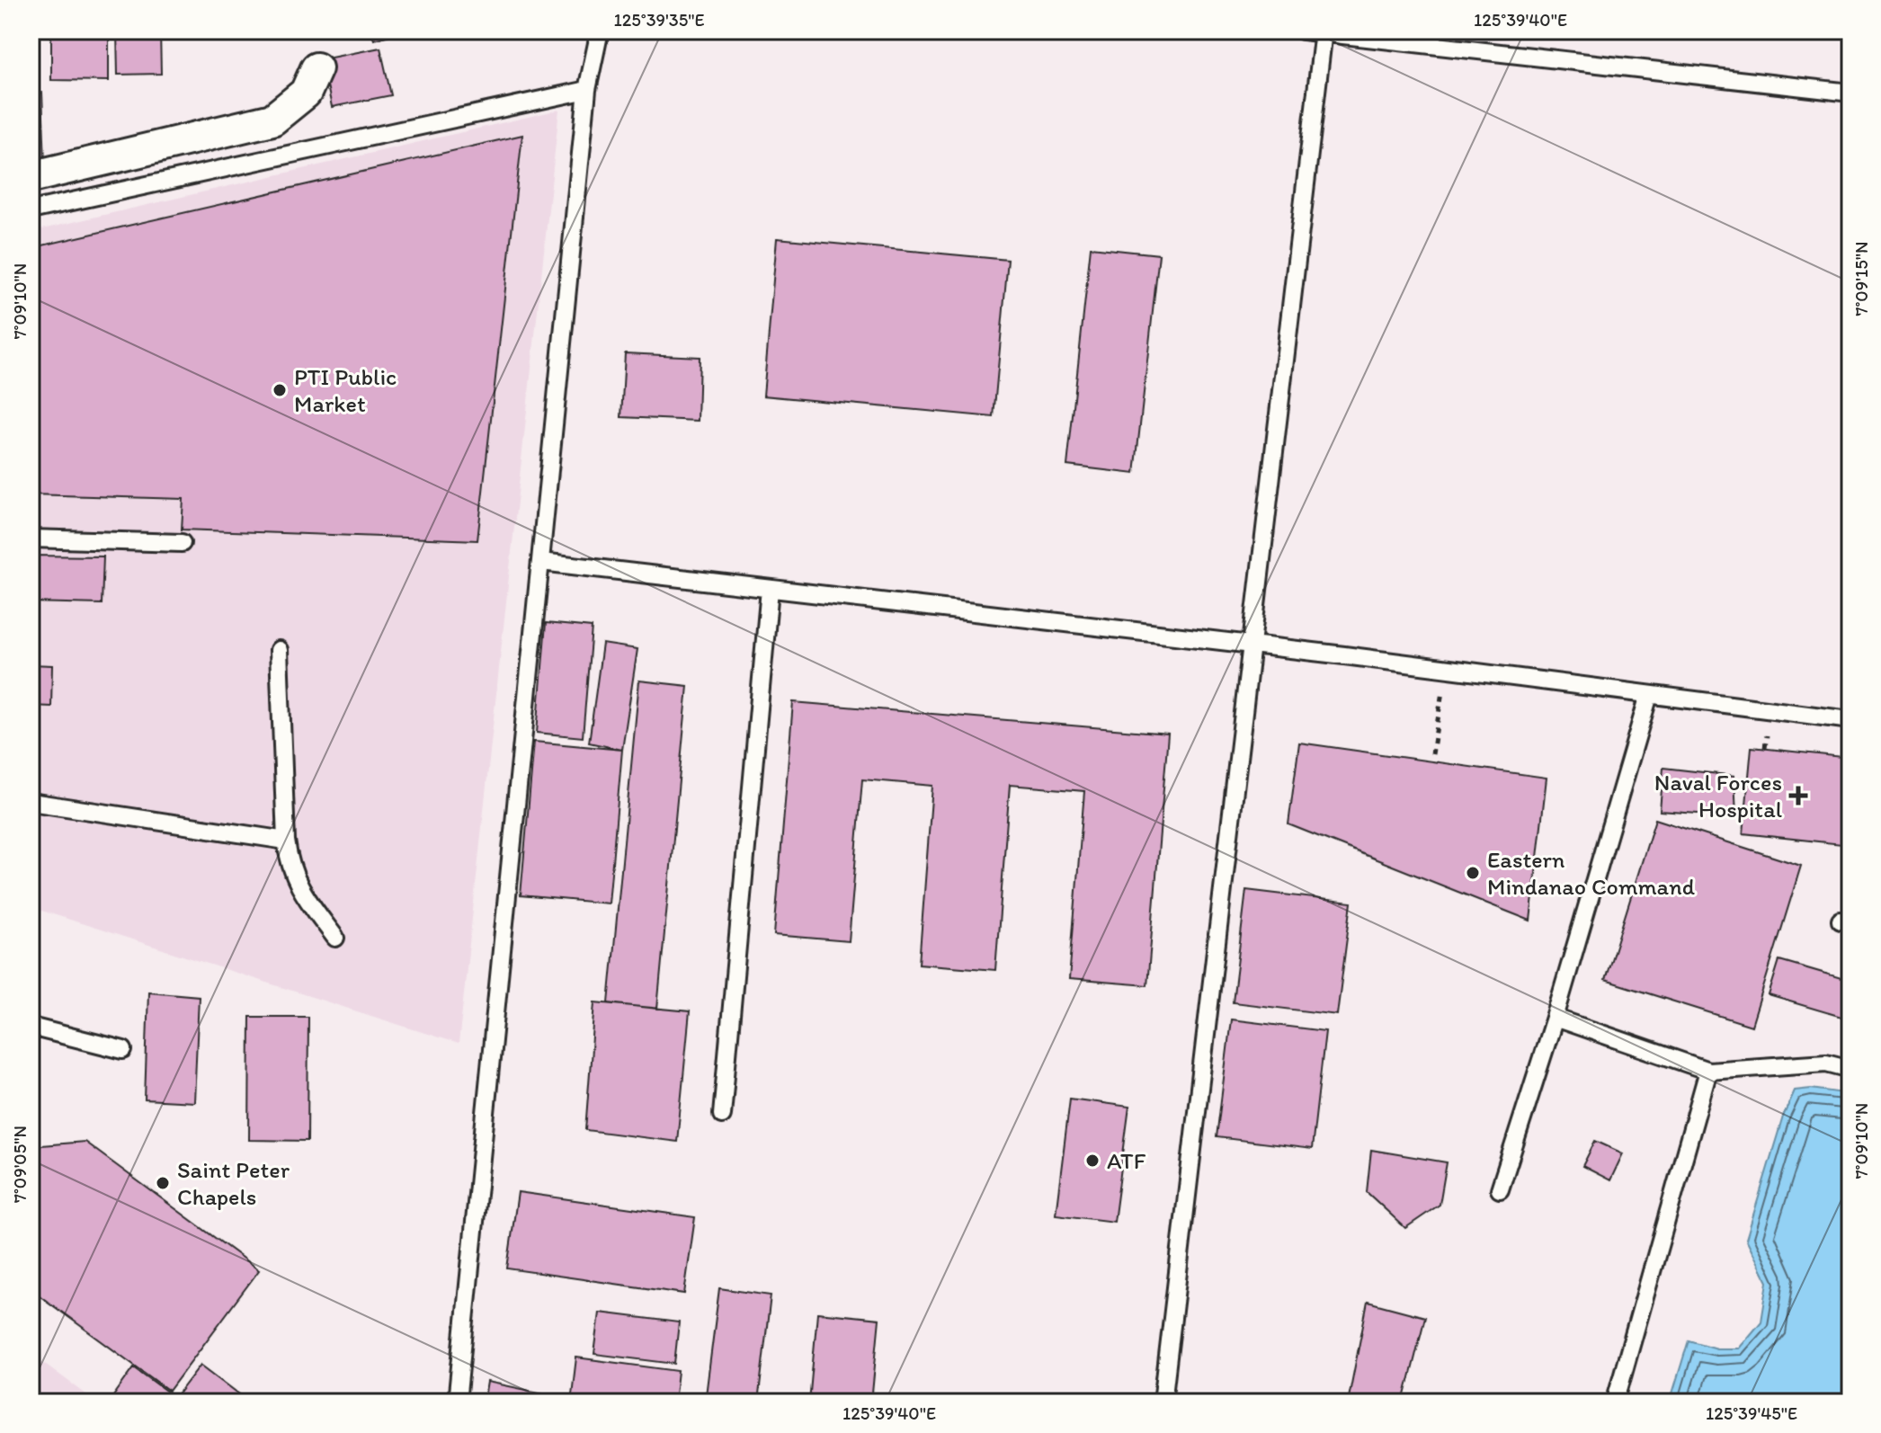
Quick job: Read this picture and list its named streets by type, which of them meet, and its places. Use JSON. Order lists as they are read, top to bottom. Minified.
{"places":{"other":["PTI Public Market","Eastern Mindanao Command","ATF","Saint Peter Chapels"],"health":["Naval Forces Hospital"]},"coordinates":["125°39'35\"E","125°39'40\"E","7°09'15\"N","7°09'10\"N","7°09'05\"N","125°39'45\"E"]}
